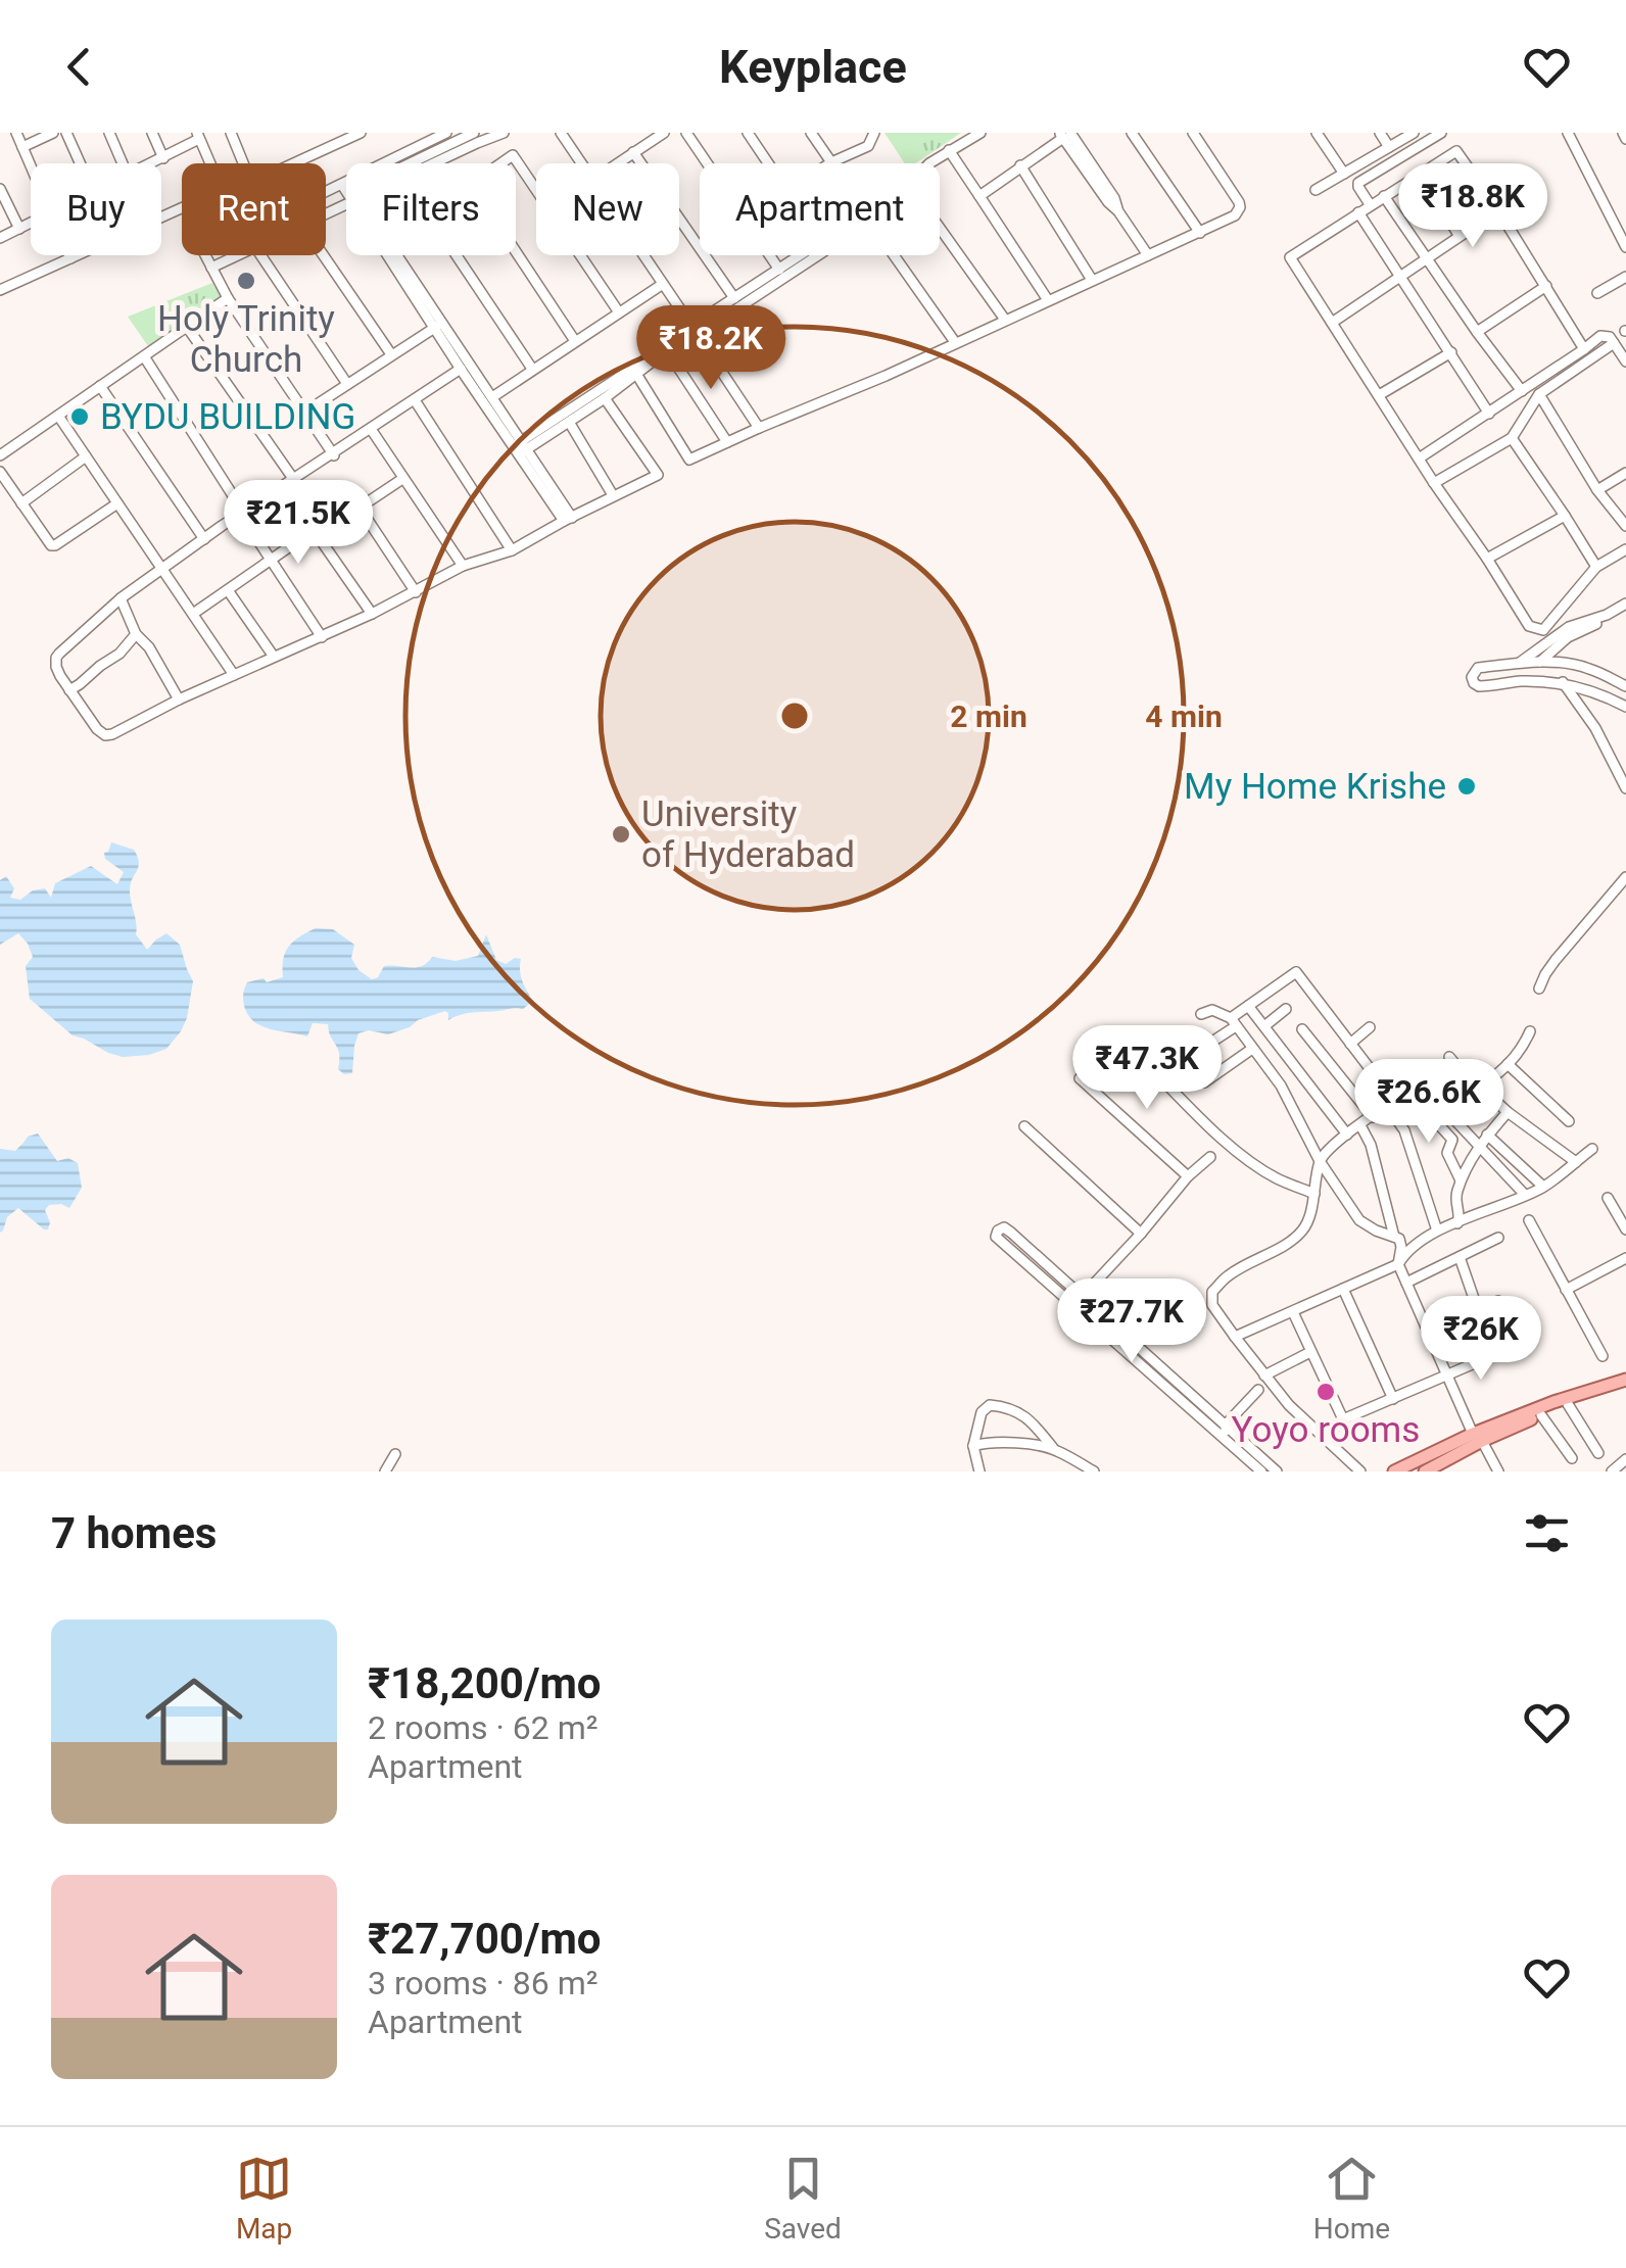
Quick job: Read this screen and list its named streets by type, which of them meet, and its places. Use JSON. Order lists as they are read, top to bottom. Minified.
{"places":["Holy Trinity Church","BYDU BUILDING","My Home Krishe","University of Hyderabad","Yoyo rooms"],"page":{"header":"Keyplace","price":["₹18.8K","₹18.2K","₹21.5K","₹47.3K","₹26.6K","₹27.7K","₹26K"],"chip":["Buy","Rent","Filters","New","Apartment"],"heading":"7 homes","list":[{"name":"₹18,200/mo","note":"2 rooms · 62 m² · Apartment"},{"name":"₹27,700/mo","note":"3 rooms · 86 m² · Apartment"}],"tabs":["Map","Saved","Home"]},"rings":["2 min","4 min"]}
